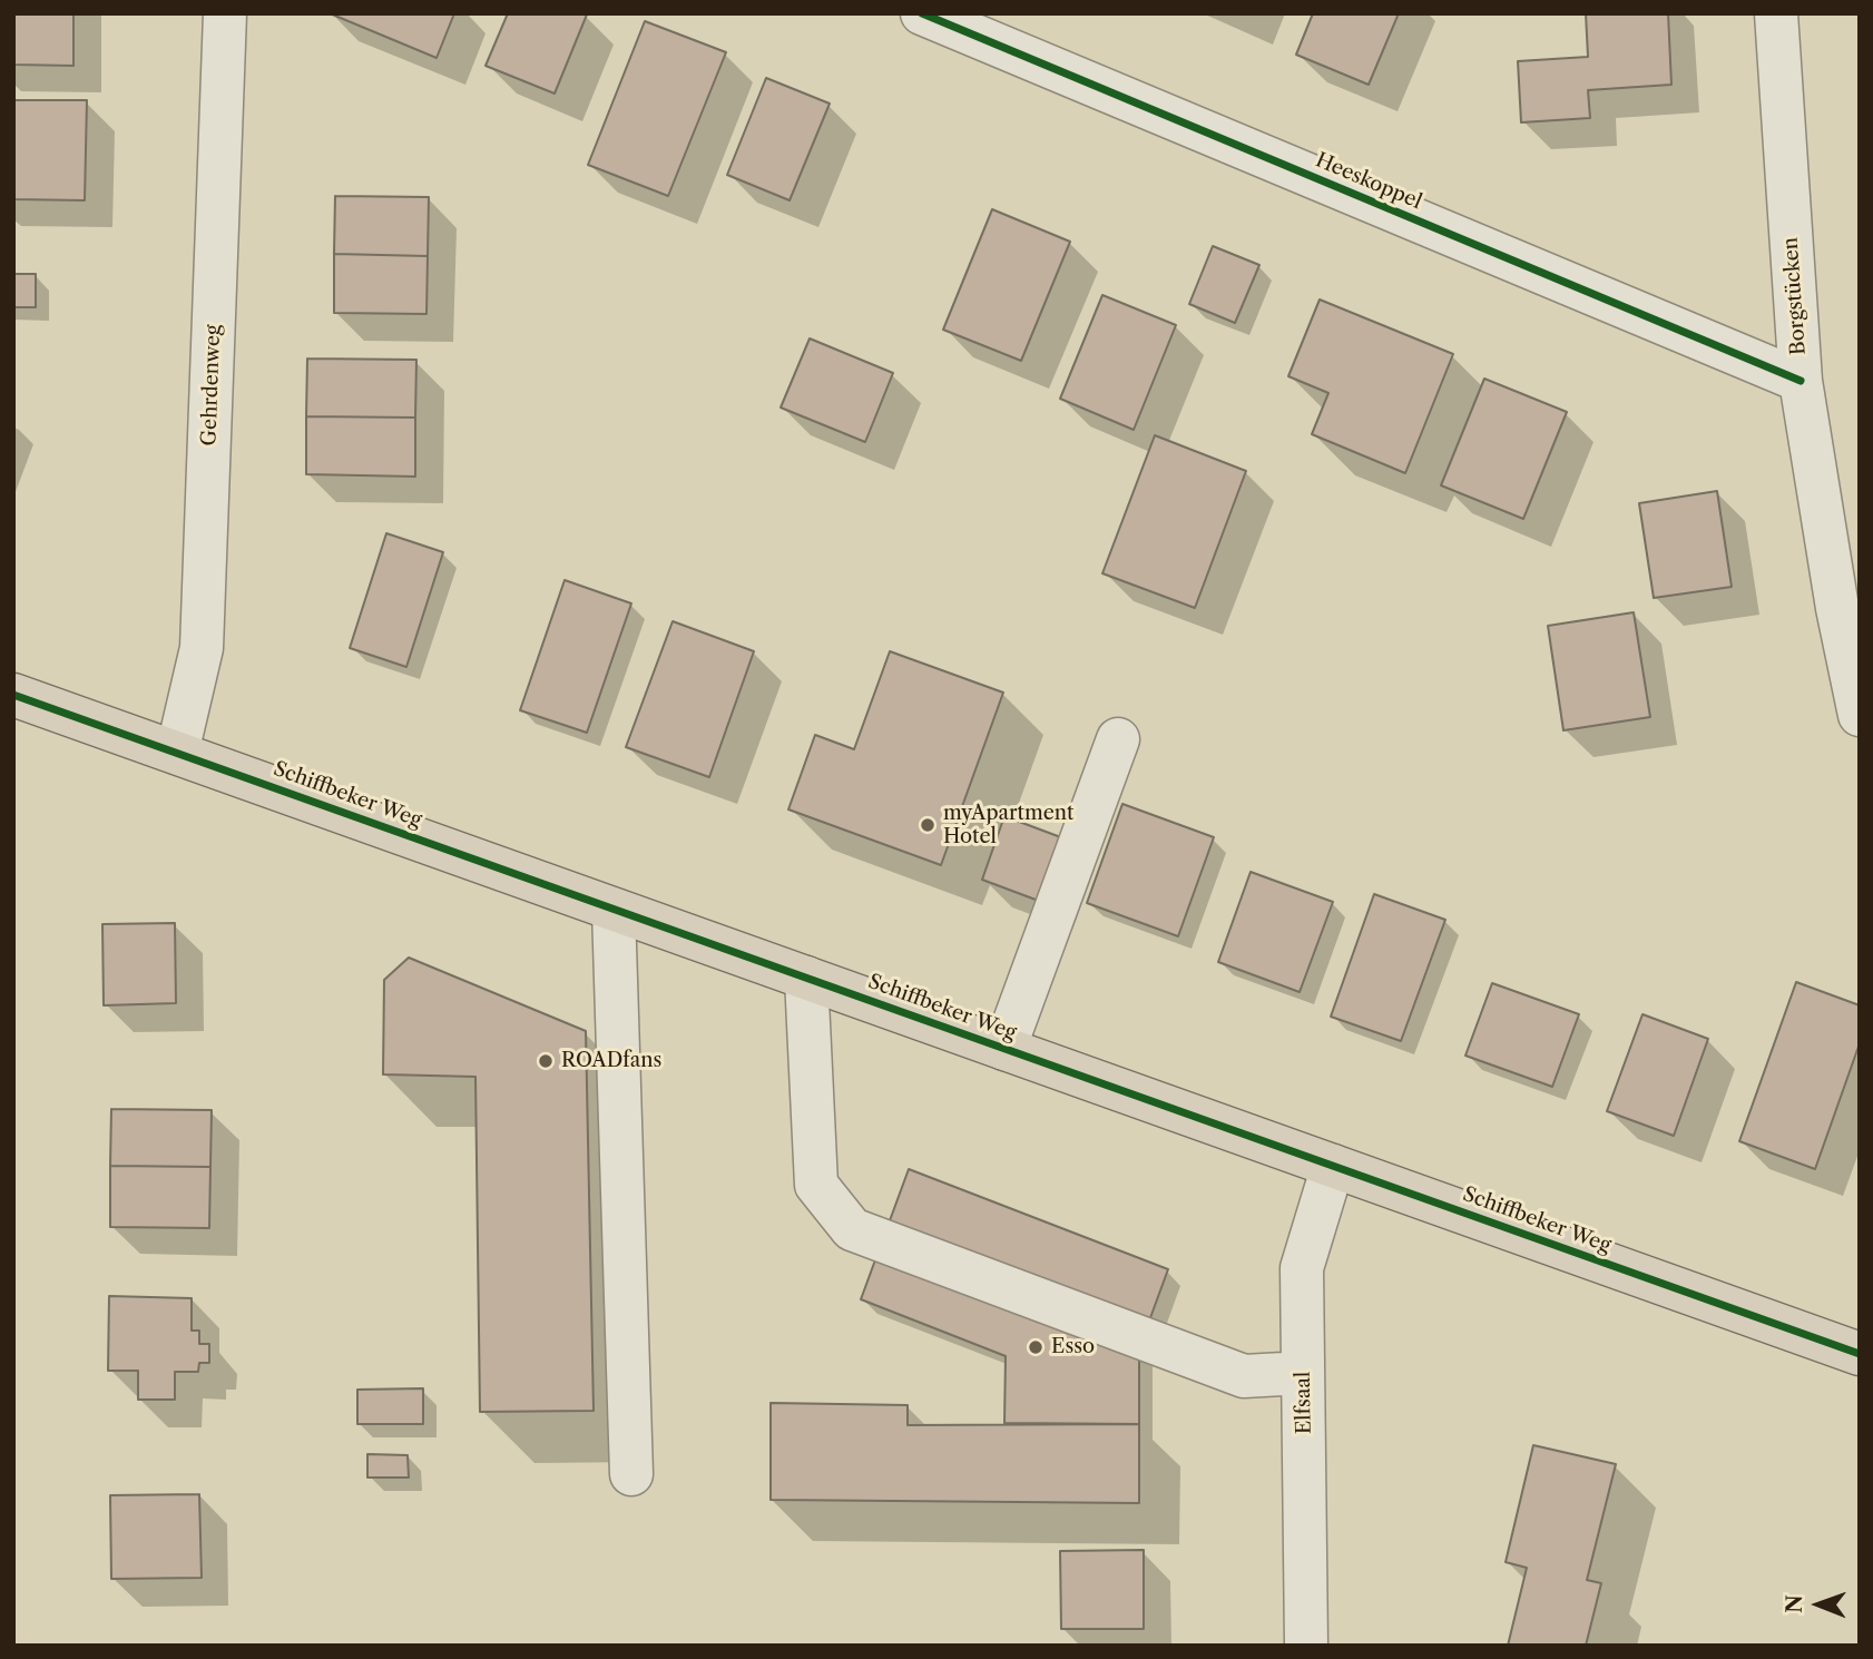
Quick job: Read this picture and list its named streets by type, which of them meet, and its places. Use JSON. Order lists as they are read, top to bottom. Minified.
{"streets":{"main road":["Schiffbeker Weg"],"street":["Heeskoppel","Borgstücken","Gehrdenweg","Elfsaal"]},"crossings":[["Heeskoppel","Borgstücken"],["Gehrdenweg","Schiffbeker Weg"],["Schiffbeker Weg","Elfsaal"]],"places":["myApartment Hotel","ROADfans","Esso"],"north":"left"}
